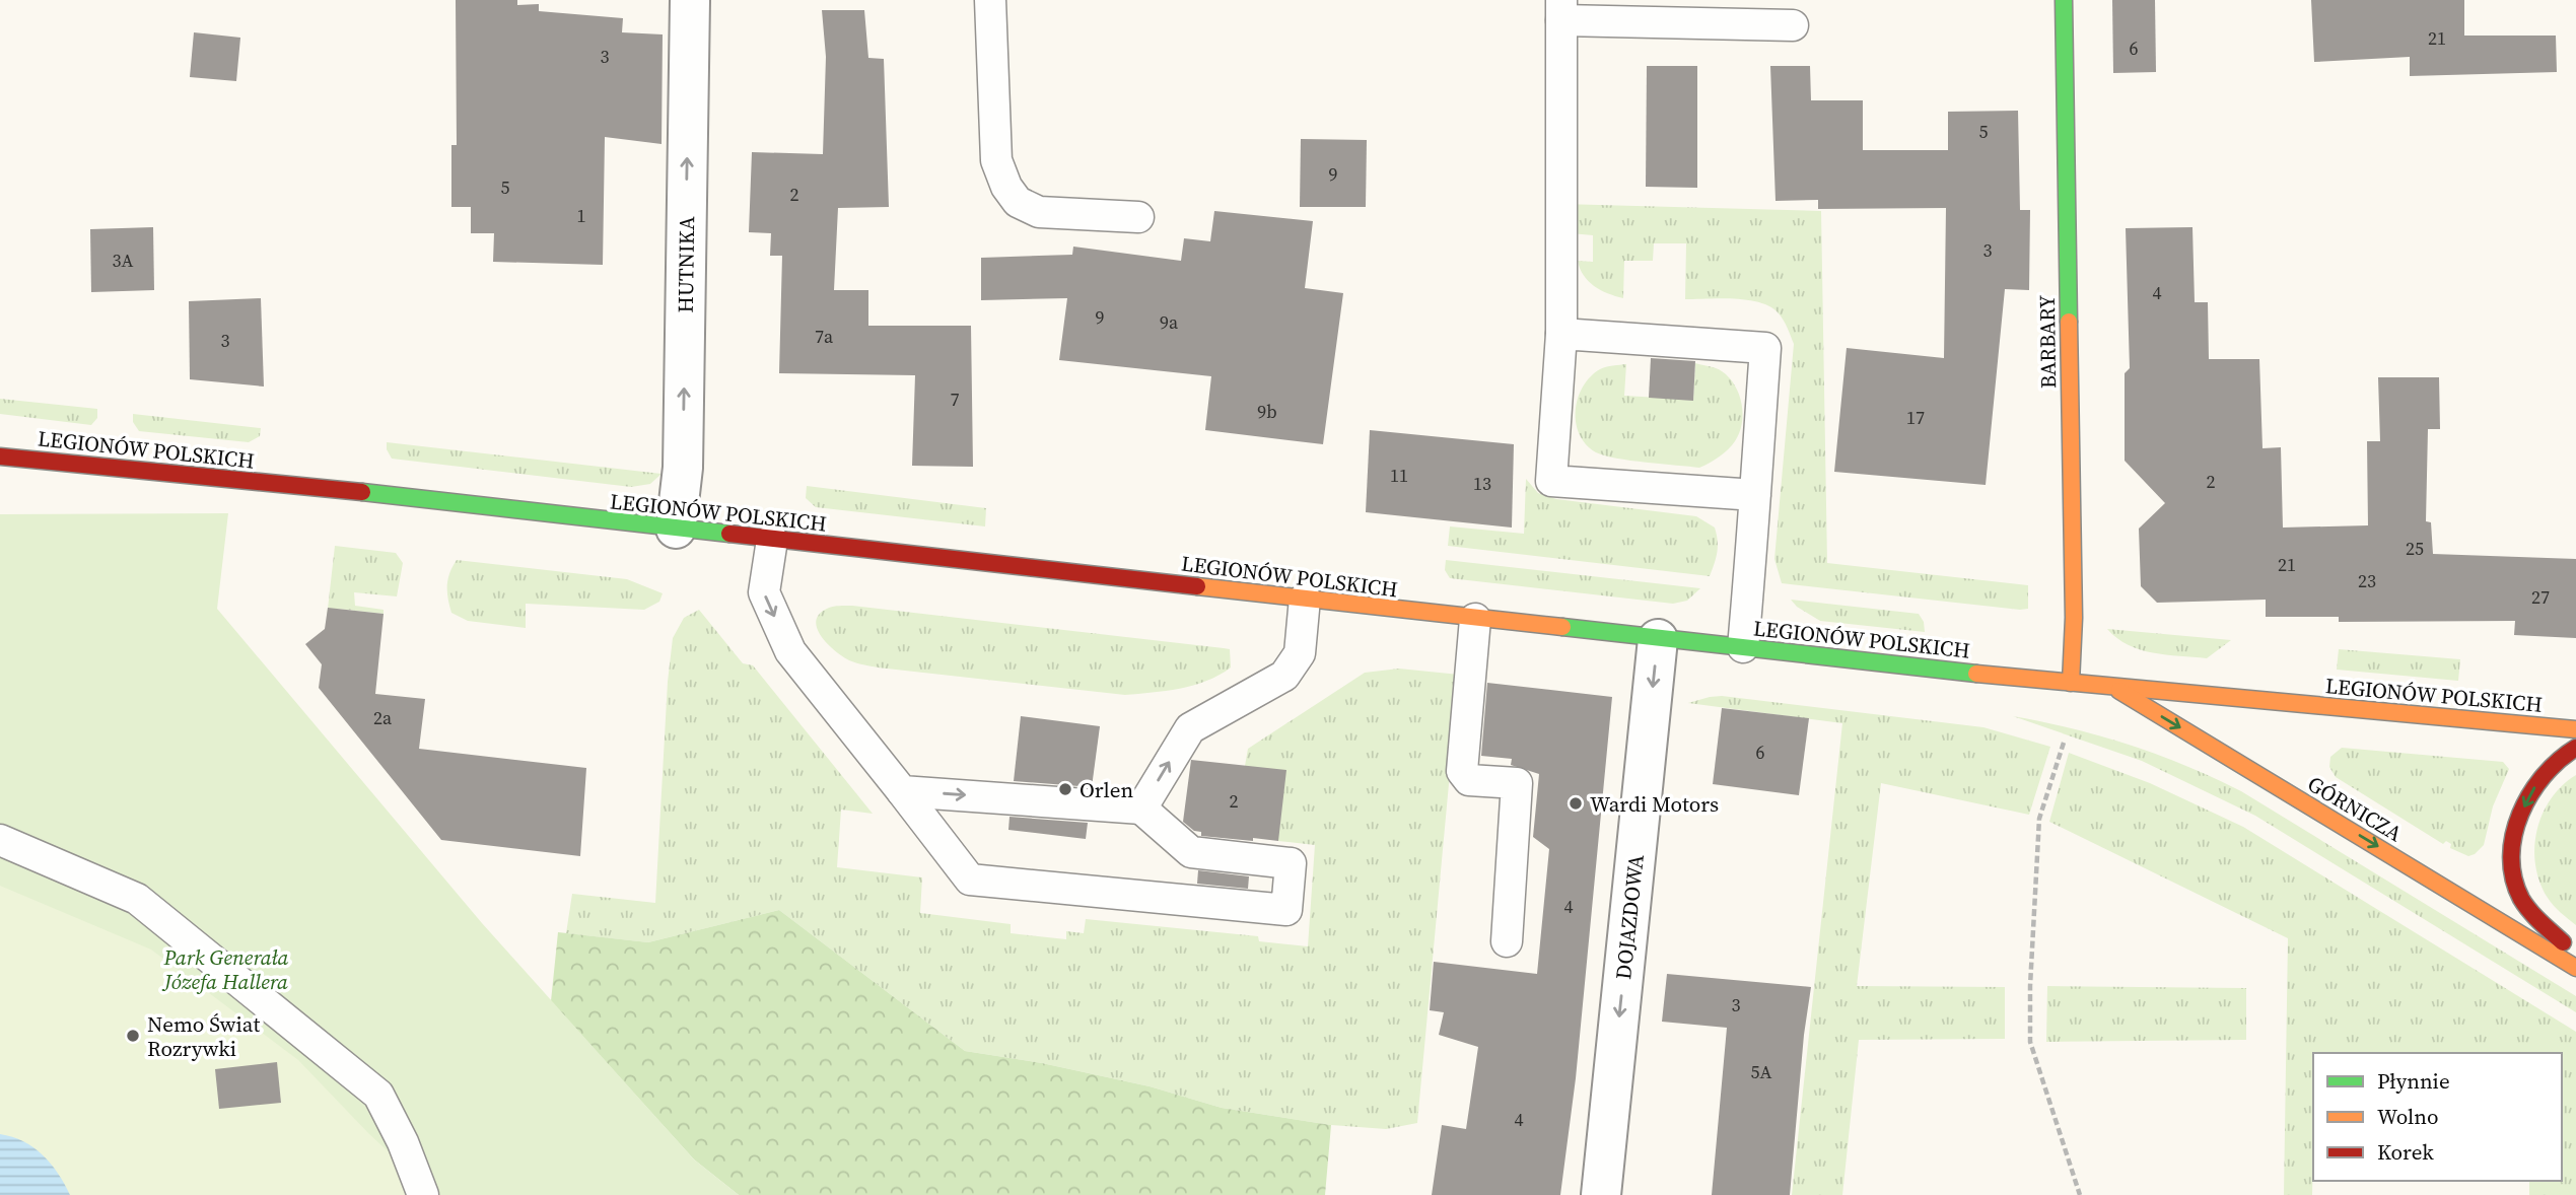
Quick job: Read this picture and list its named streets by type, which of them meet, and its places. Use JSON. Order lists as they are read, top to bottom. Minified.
{"streets":{"street":["HUTNIKA","BARBARY","LEGIONÓW POLSKICH","GÓRNICZA","DOJAZDOWA"]},"crossings":[["HUTNIKA","LEGIONÓW POLSKICH"],["BARBARY","LEGIONÓW POLSKICH"],["LEGIONÓW POLSKICH","GÓRNICZA"],["LEGIONÓW POLSKICH","DOJAZDOWA"]],"one_way":["HUTNIKA","GÓRNICZA","DOJAZDOWA"],"parks":["Park Generała Józefa Hallera"],"places":["Orlen","Wardi Motors","Nemo Świat Rozrywki"],"house_numbers":["21","6","3","5","9","5","2","1","3","3A","4","9","9a","7a","3","7","9b","17","11","2","13","25","21","23","27","2a","6","2","4","3","5A","4"],"legend":["Płynnie","Wolno","Korek"]}
